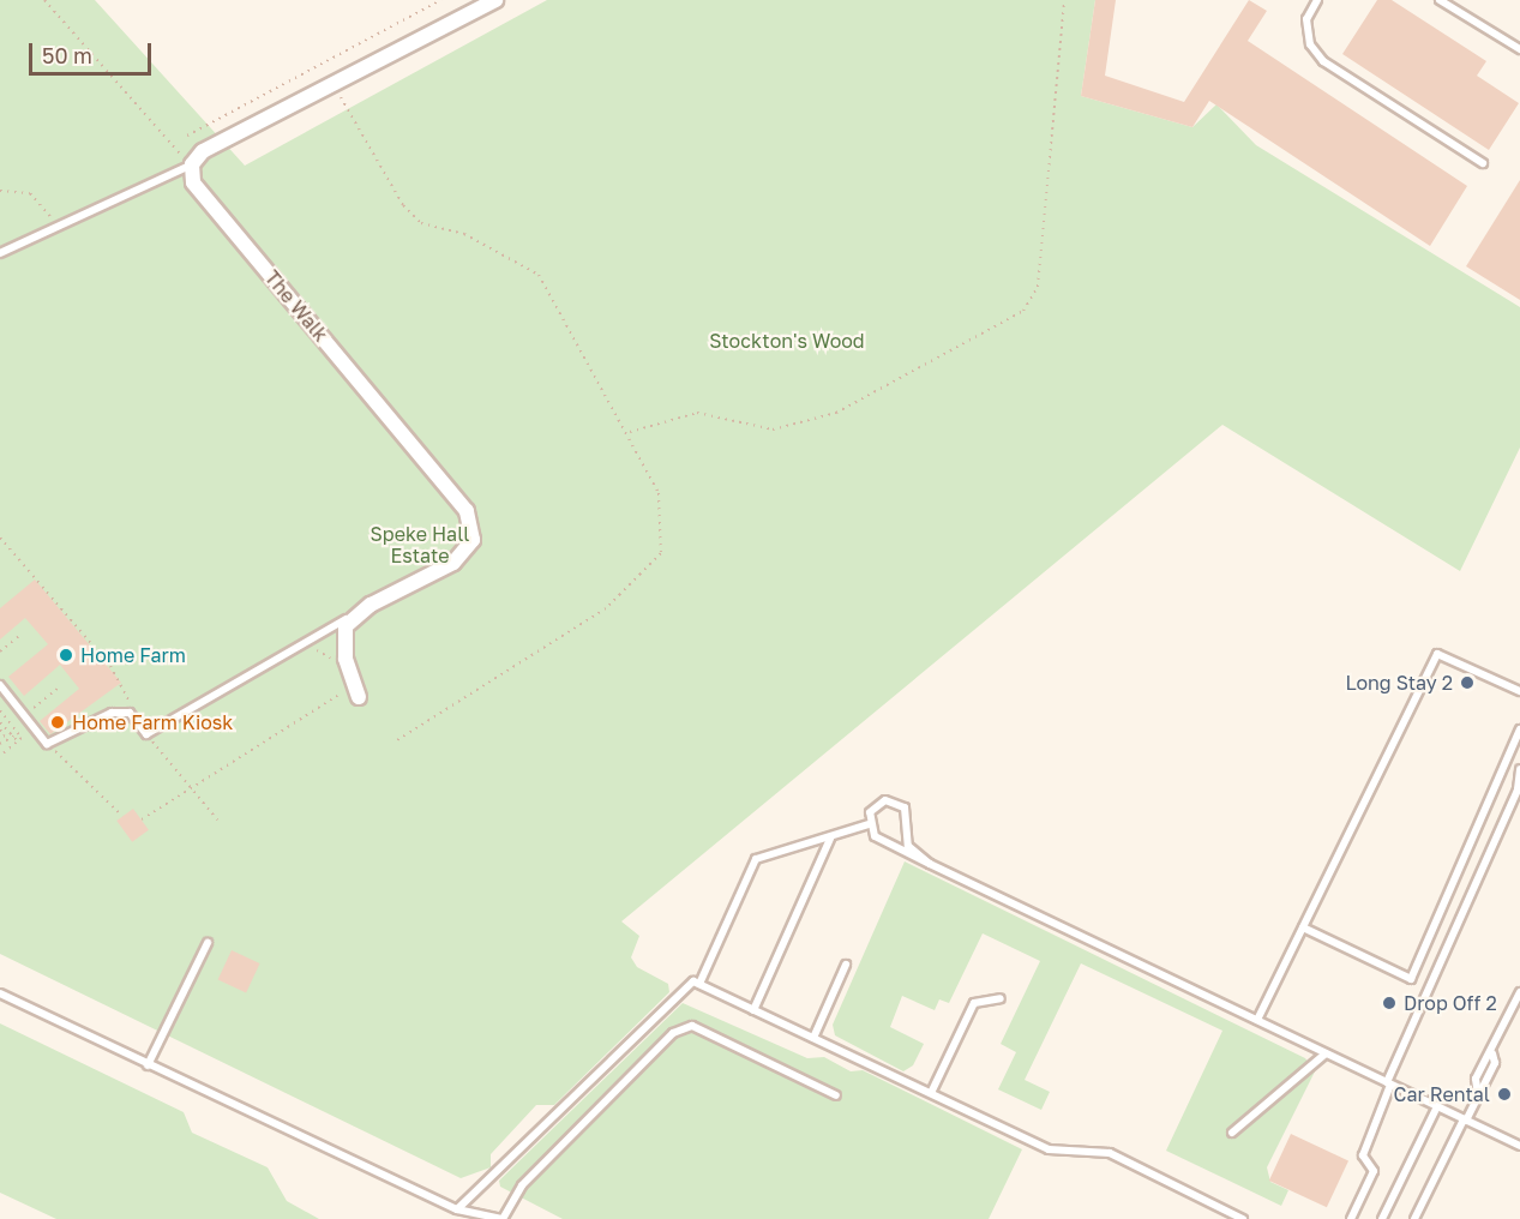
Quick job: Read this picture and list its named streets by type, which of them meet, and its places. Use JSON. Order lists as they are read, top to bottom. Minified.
{"streets":{"street":["The Walk"]},"parks":["Stockton's Wood","Speke Hall Estate"],"places":["Home Farm","Long Stay 2","Home Farm Kiosk","Drop Off 2","Car Rental"],"scale_bar":"50 m"}
